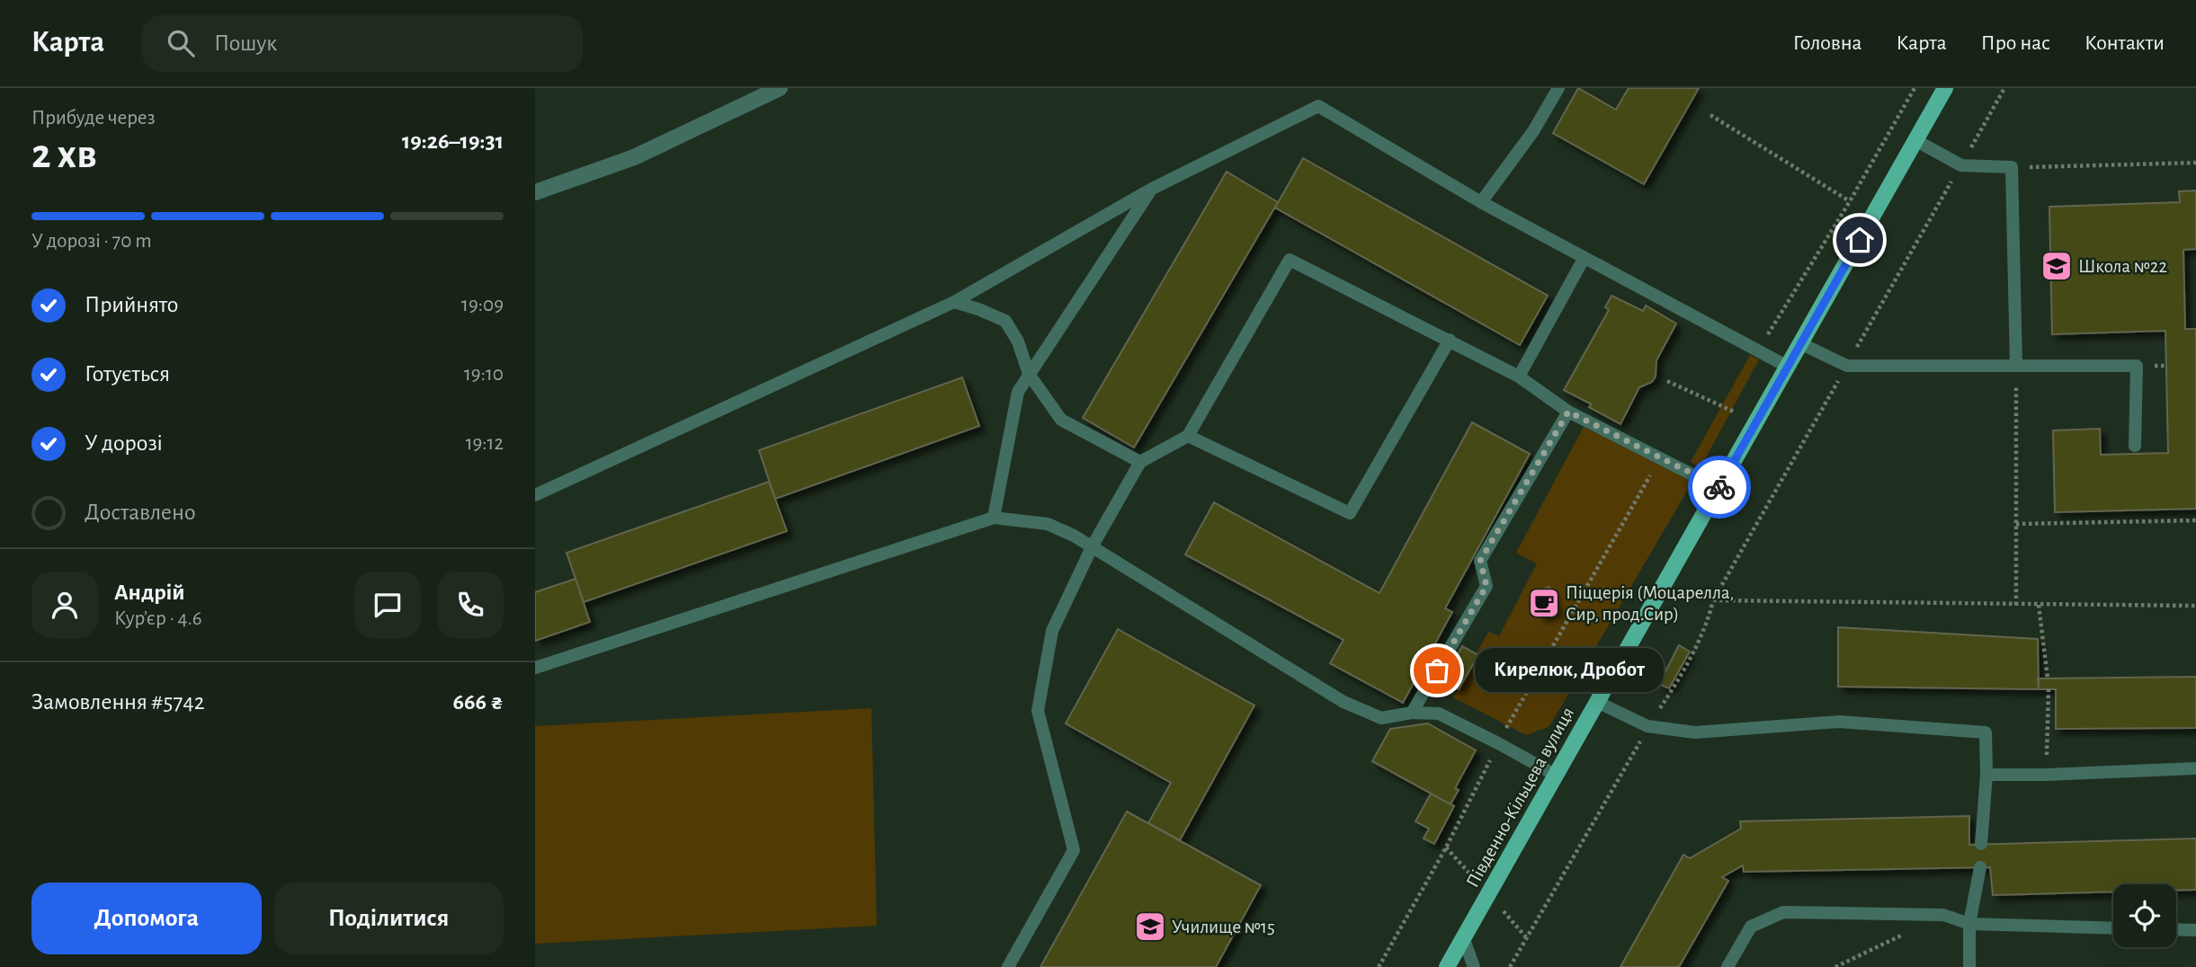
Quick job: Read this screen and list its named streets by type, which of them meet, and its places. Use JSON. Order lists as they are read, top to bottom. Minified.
{"streets":{"main road":["Південно-Кільцева вулиця"]},"places":{"school or university":["Школа №22","Училище №15"],"cafe":["Піццерія (Моцарелла, Сир, прод.Сир)"],"other":["Кирелюк, Дробот"]},"page":{"header":"Карта","search":"Пошук","nav":["Головна","Карта","Про нас","Контакти"],"heading":["2 хв","Прибуде через","19:26–19:31"],"panel":["Андрій","Кур’єр · 4.6","Замовлення #5742","666 ₴"],"bar":"У дорозі · 70 m","list":[["Прийнято","19:09"],["Готується","19:10"],["У дорозі","19:12"],"Доставлено"],"bubble":"Кирелюк, Дробот","buttons":["Допомога","Поділитися"]}}
